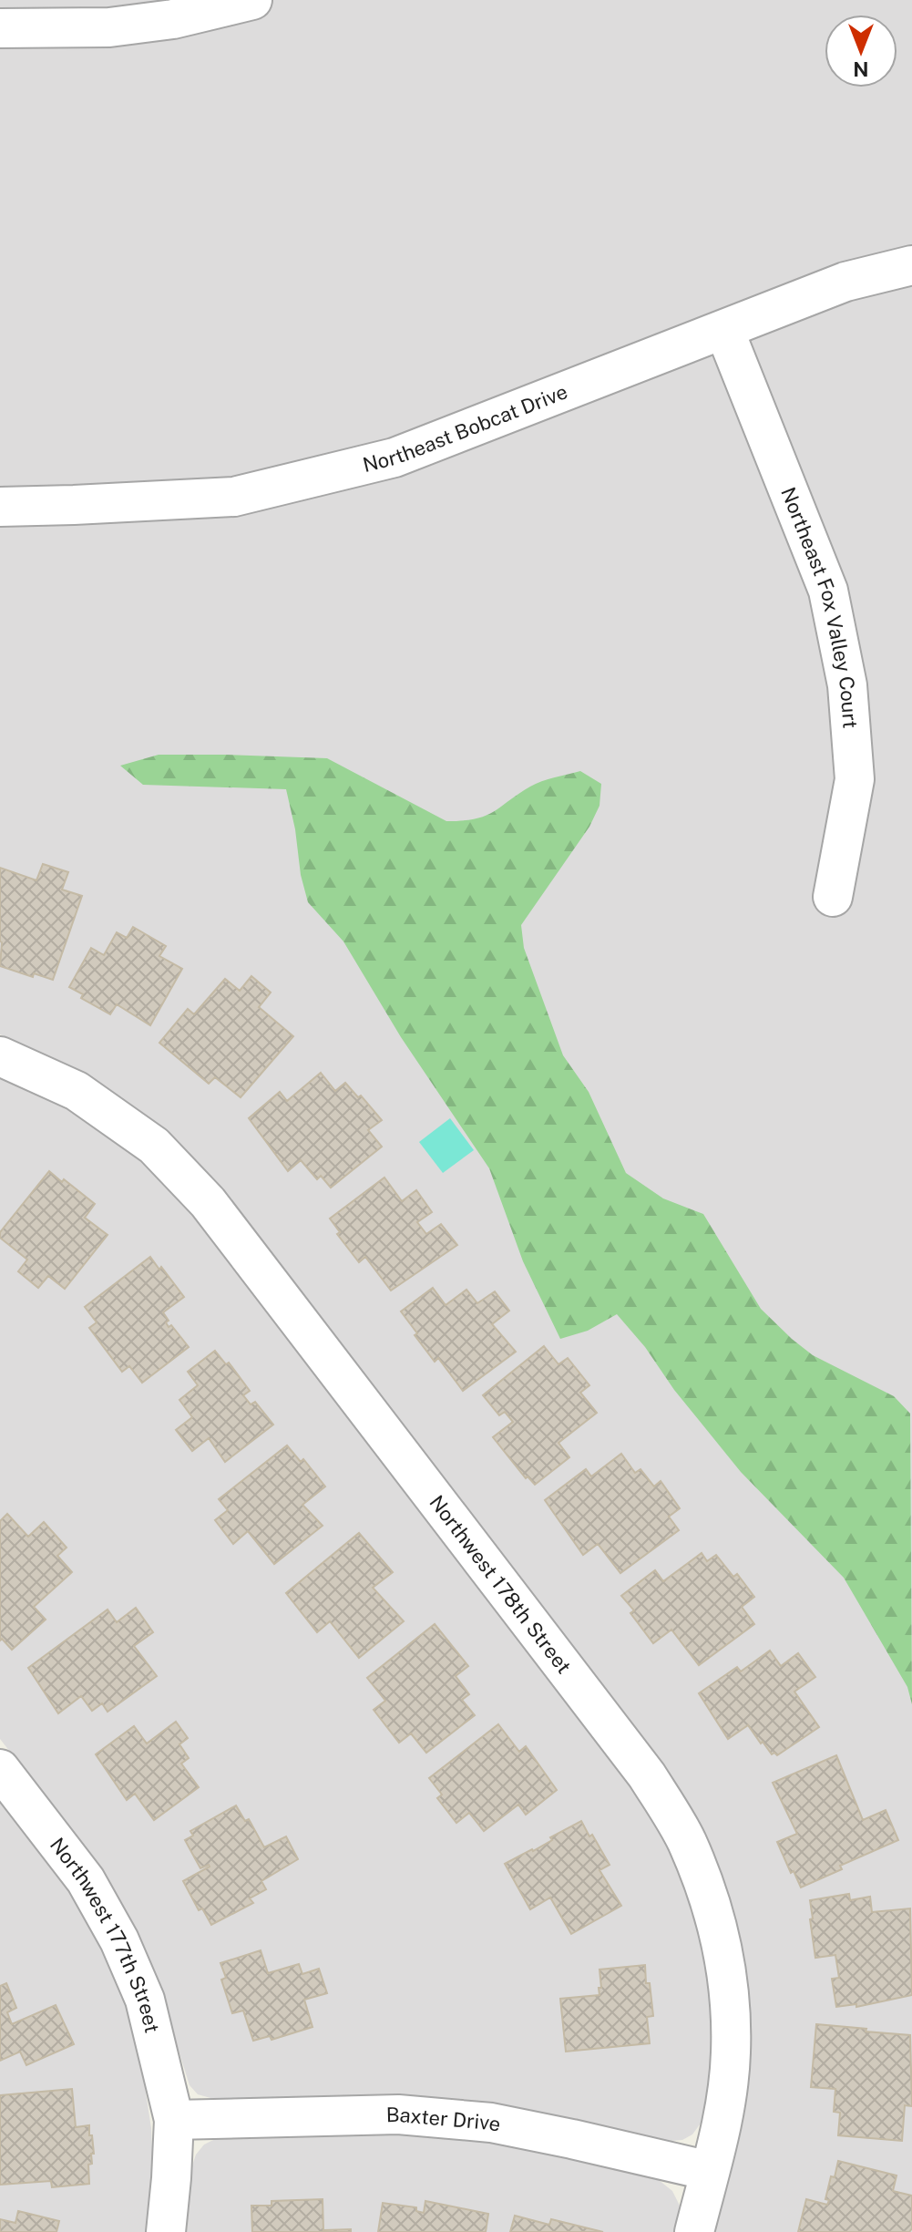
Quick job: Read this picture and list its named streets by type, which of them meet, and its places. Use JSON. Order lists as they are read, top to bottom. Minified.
{"streets":{"street":["Northeast Bobcat Drive","Northeast Fox Valley Court","Northwest 178th Street","Northwest 177th Street","Baxter Drive"]},"crossings":[["Northeast Bobcat Drive","Northeast Fox Valley Court"],["Northwest 178th Street","Baxter Drive"],["Northwest 177th Street","Baxter Drive"]],"north":"bottom"}
